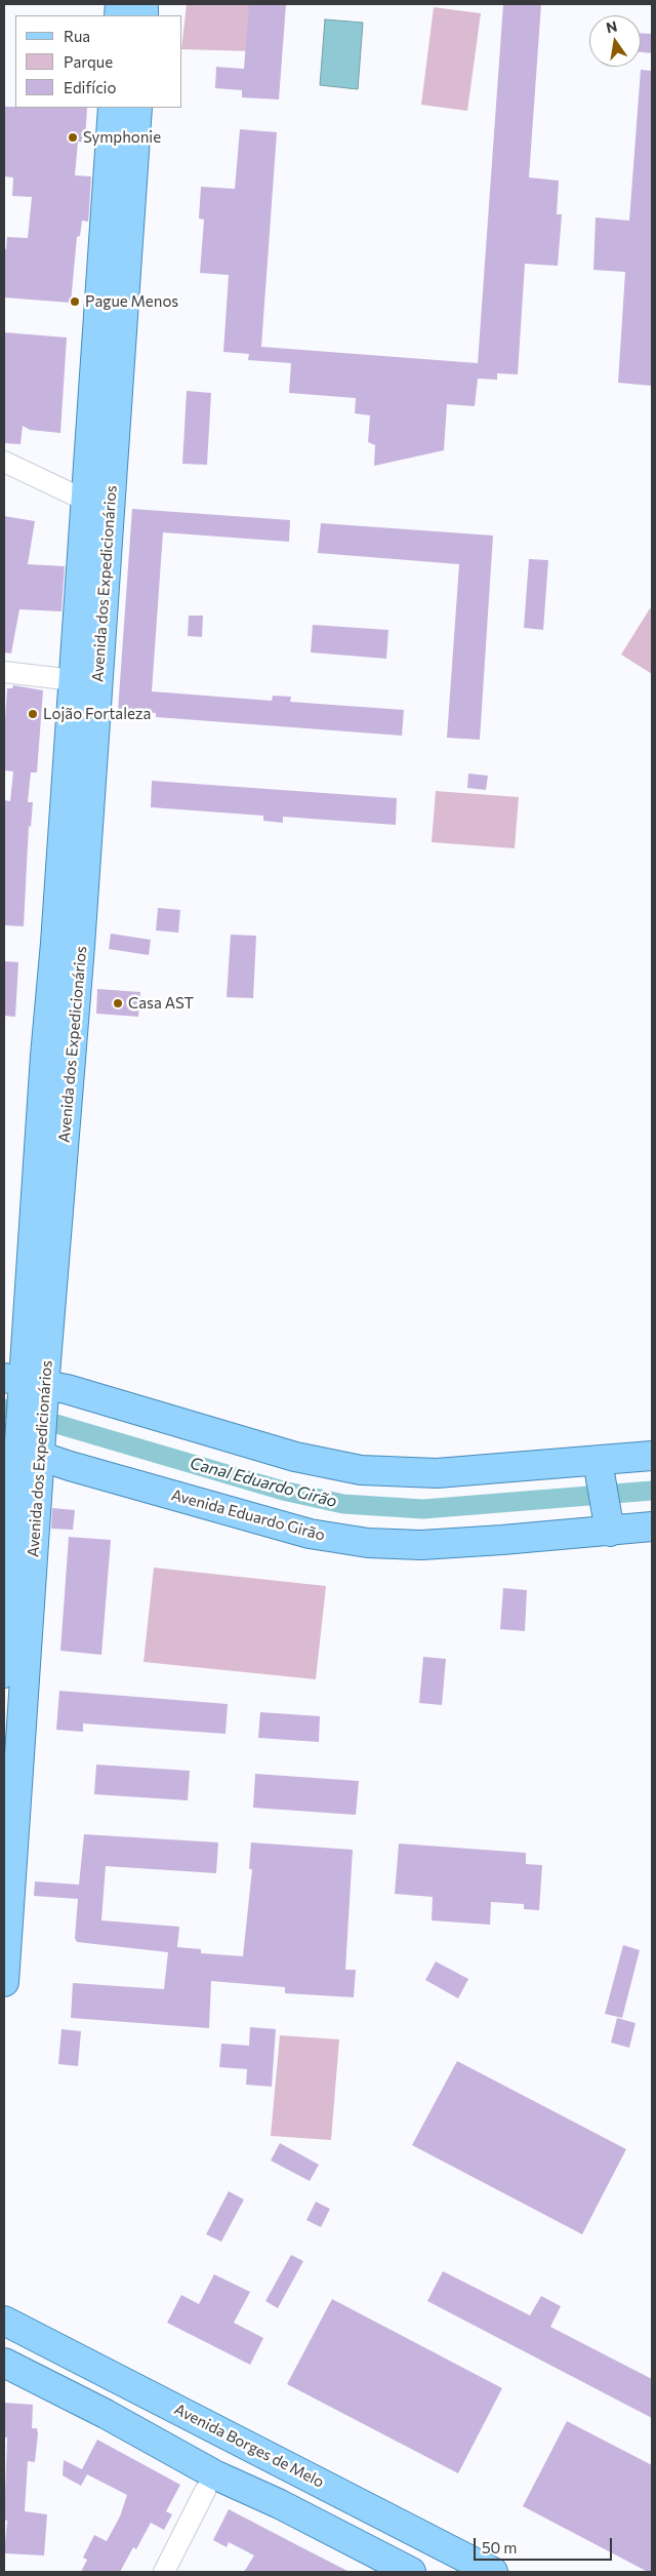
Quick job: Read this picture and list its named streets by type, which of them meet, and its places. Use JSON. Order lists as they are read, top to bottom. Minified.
{"streets":{"main road":["Avenida dos Expedicionários","Avenida Eduardo Girão","Avenida Borges de Melo"]},"crossings":[["Avenida dos Expedicionários","Avenida Eduardo Girão"]],"water":["Canal Eduardo Girão"],"places":["Symphonie","Pague Menos","Lojão Fortaleza","Casa AST"],"legend":["Rua","Parque","Edifício"],"scale_bar":"50 m","north":"top"}
